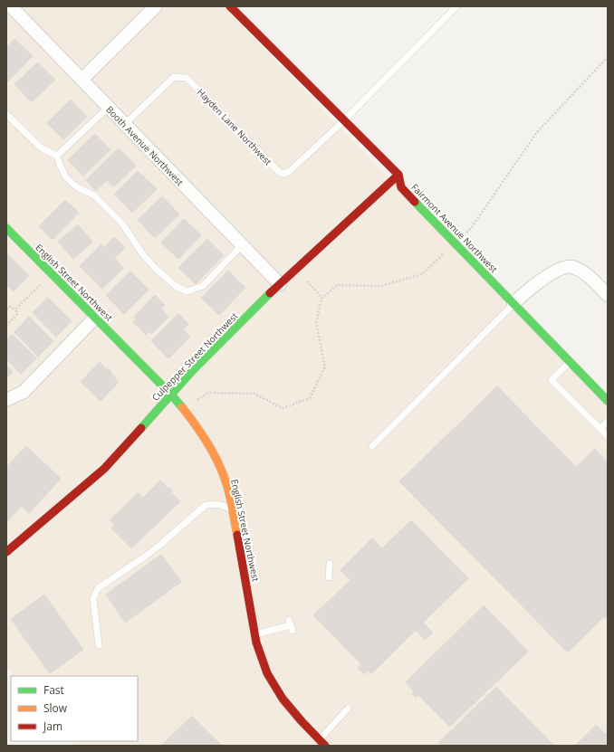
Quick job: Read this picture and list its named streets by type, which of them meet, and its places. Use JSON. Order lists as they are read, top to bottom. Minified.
{"streets":{"street":["Booth Avenue Northwest","Fairmont Avenue Northwest","English Street Northwest","Culpepper Street Northwest"],"lane":["Hayden Lane Northwest"]},"crossings":[["Hayden Lane Northwest","Booth Avenue Northwest"],["Hayden Lane Northwest","Fairmont Avenue Northwest"],["Booth Avenue Northwest","Culpepper Street Northwest"],["Fairmont Avenue Northwest","Culpepper Street Northwest"],["English Street Northwest","Culpepper Street Northwest"]],"legend":["Fast","Slow","Jam"]}
